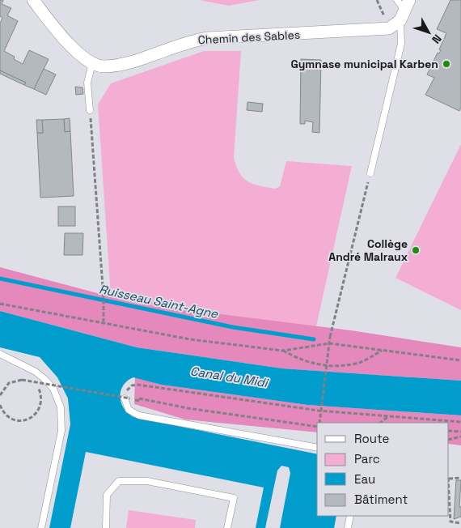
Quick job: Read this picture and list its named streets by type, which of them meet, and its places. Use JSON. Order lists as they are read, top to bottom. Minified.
{"streets":{"street":["Chemin des Sables"]},"water":["Ruisseau Saint-Agne","Canal du Midi"],"places":["Gymnase municipal Karben","Collège André Malraux"],"legend":["Route","Parc","Eau","Bâtiment"],"north":"bottom right"}
